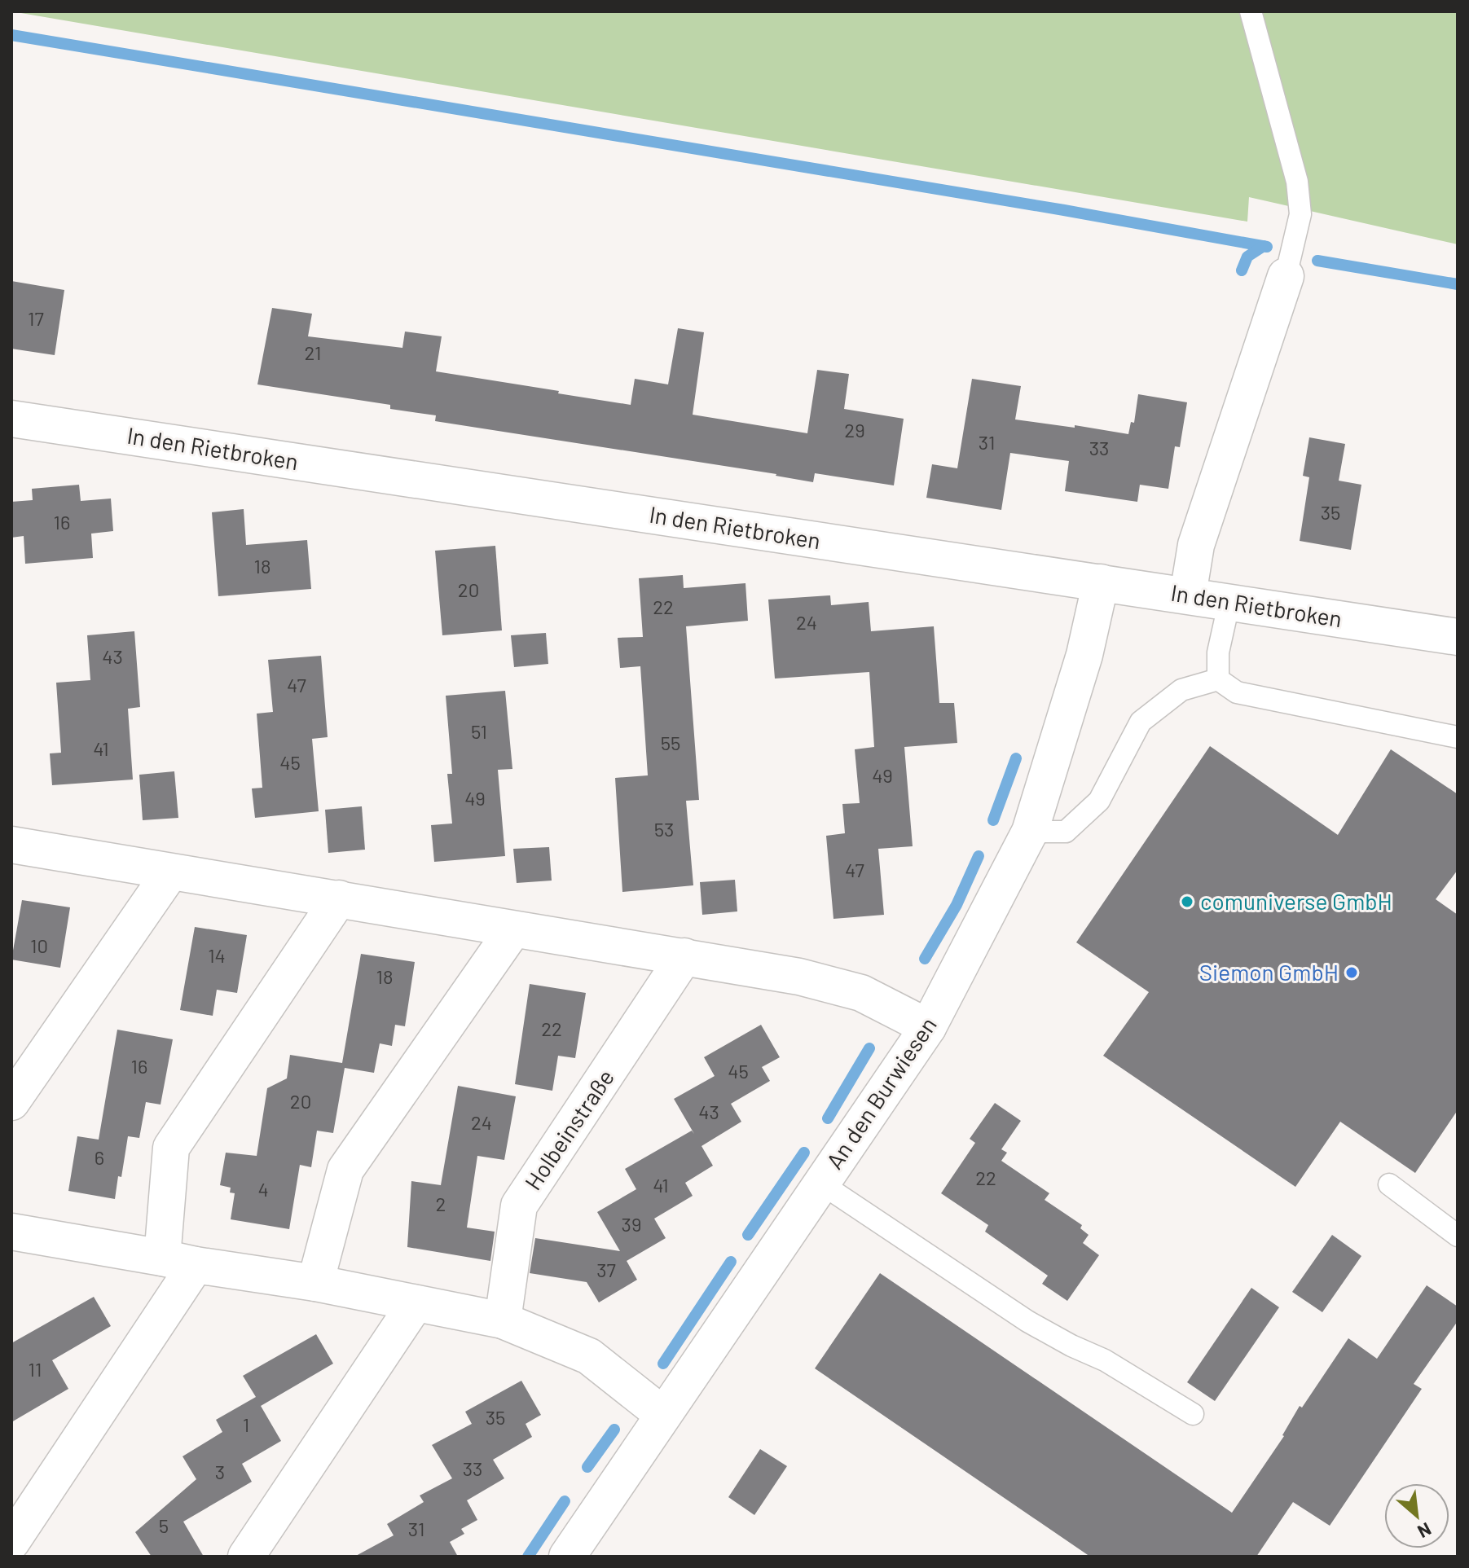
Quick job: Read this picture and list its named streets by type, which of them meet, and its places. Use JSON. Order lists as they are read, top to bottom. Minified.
{"streets":{"street":["In den Rietbroken","An den Burwiesen","Holbeinstraße"]},"crossings":[["In den Rietbroken","An den Burwiesen"]],"places":["comuniverse GmbH","Siemon GmbH"],"house_numbers":["17","21","29","31","33","35","16","18","20","22","24","43","47","51","55","41","45","49","49","53","47","10","14","18","22","16","45","20","43","24","6","22","41","4","2","39","37","11","35","1","33","3","5","31"],"north":"bottom right"}
